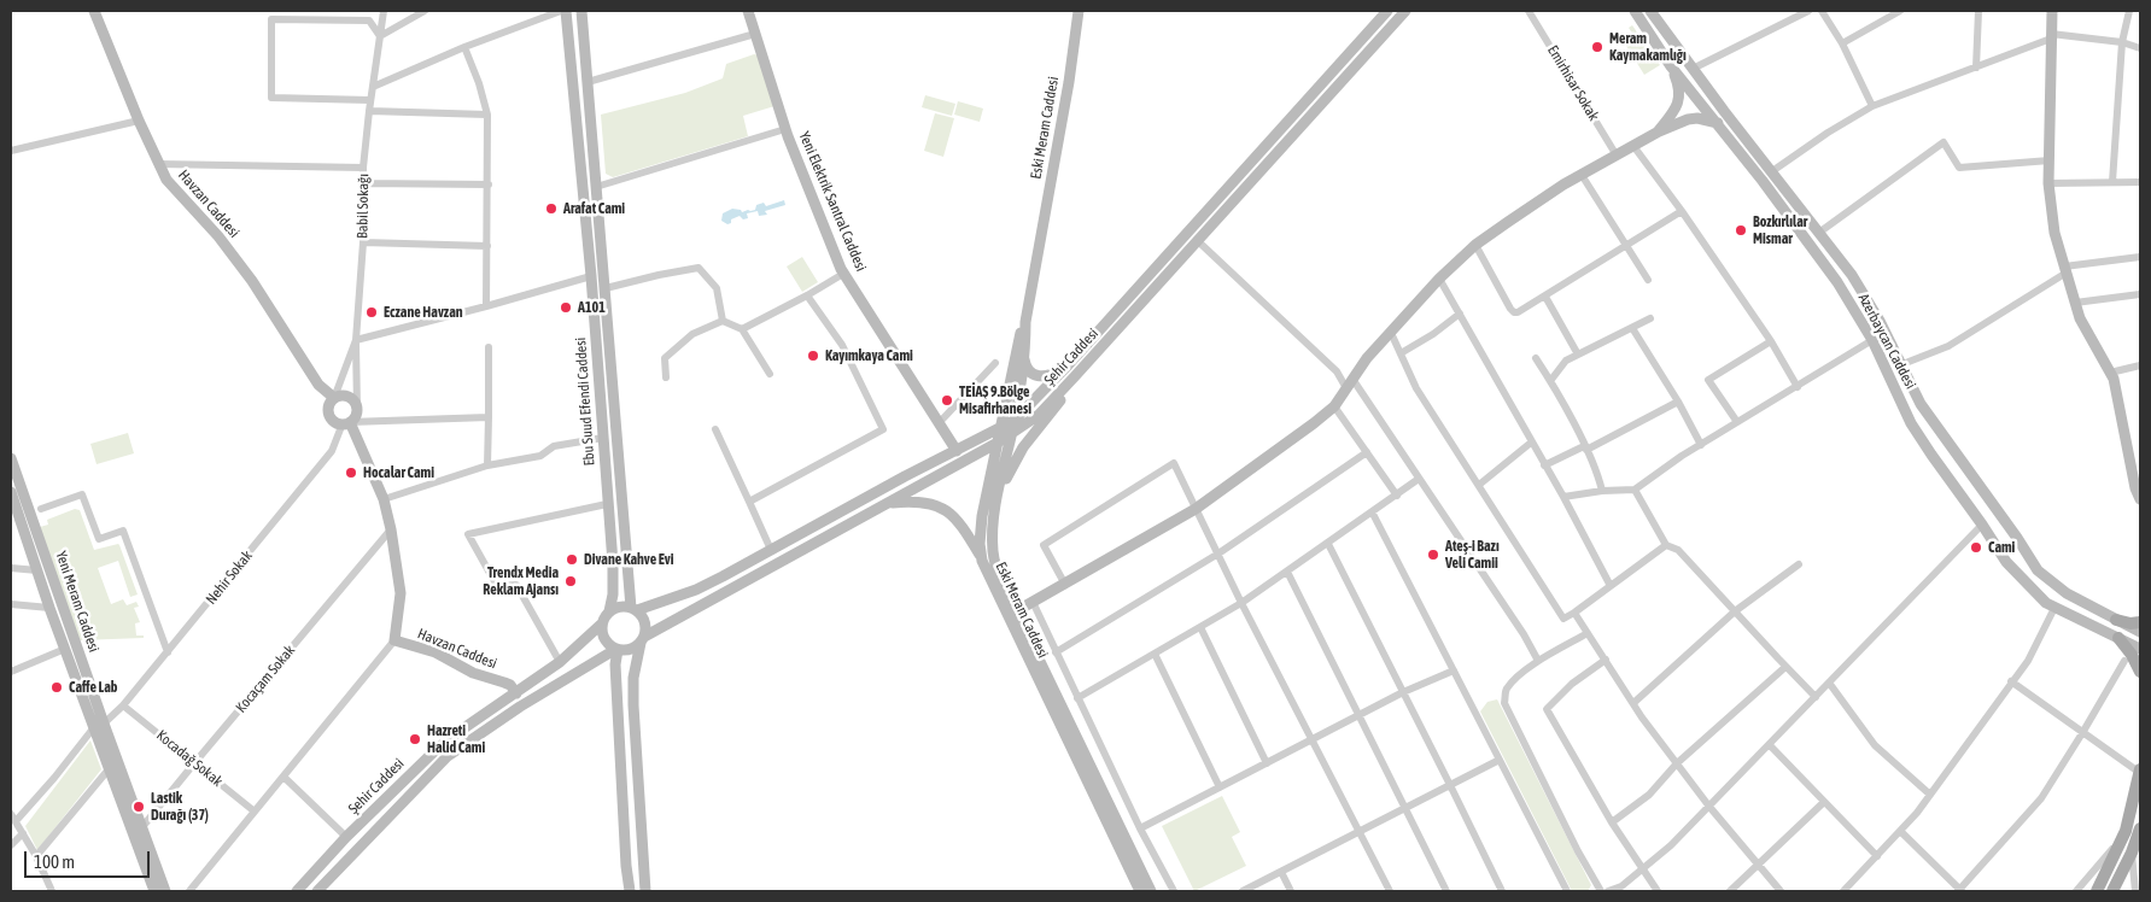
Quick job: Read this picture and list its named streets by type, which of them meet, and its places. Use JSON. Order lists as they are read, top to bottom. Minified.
{"streets":{"main road":["Eski Meram Caddesi","Yeni Elektrik Santral Caddesi","Havzan Caddesi","Azerbaycan Caddesi","Şehir Caddesi","Ebu Suud Efendi Caddesi","Yeni Meram Caddesi"],"street":["Emirhisar Sokak","Babil Sokağı","Nehir Sokak","Kocaçam Sokak","Kocadağ Sokak"]},"crossings":[["Eski Meram Caddesi","Şehir Caddesi"],["Yeni Elektrik Santral Caddesi","Şehir Caddesi"],["Havzan Caddesi","Babil Sokağı"],["Havzan Caddesi","Şehir Caddesi"],["Havzan Caddesi","Nehir Sokak"],["Havzan Caddesi","Kocaçam Sokak"],["Babil Sokağı","Nehir Sokak"],["Şehir Caddesi","Ebu Suud Efendi Caddesi"],["Nehir Sokak","Yeni Meram Caddesi"],["Nehir Sokak","Kocadağ Sokak"],["Yeni Meram Caddesi","Kocaçam Sokak"],["Kocaçam Sokak","Kocadağ Sokak"]],"places":["Meram Kaymakamlığı","Arafat Cami","Bozkırlılar Mismar","A101","Eczane Havzan","Kayımkaya Cami","TEİAŞ 9.Bölge Misafirhanesi","Hocalar Cami","Cami","Ateş-i Bazı Veli Camii","Divane Kahve Evi","Trendx Media Reklam Ajansı","Caffe Lab","Hazreti Halid Cami","Lastik Durağı (37)"],"scale_bar":"100 m"}
